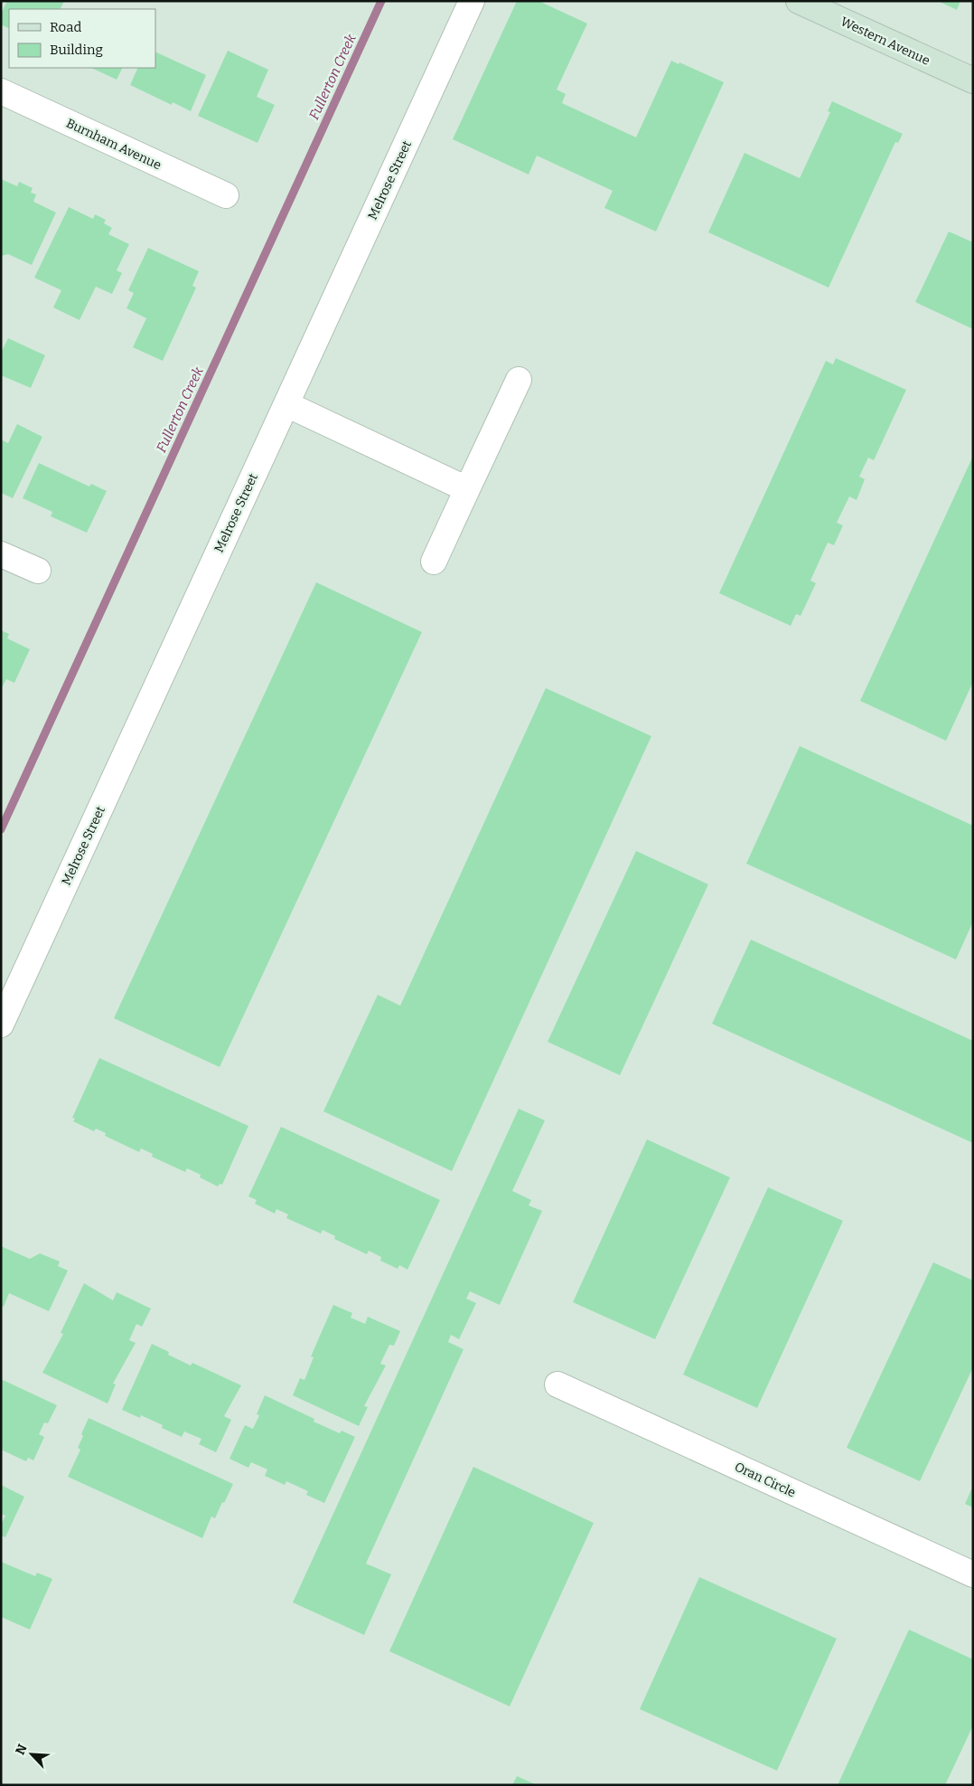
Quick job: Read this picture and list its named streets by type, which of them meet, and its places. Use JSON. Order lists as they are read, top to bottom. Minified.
{"streets":{"main road":["Western Avenue"],"street":["Burnham Avenue","Melrose Street","Oran Circle"]},"water":["Fullerton Creek"],"legend":["Road","Building"],"north":"top left"}
